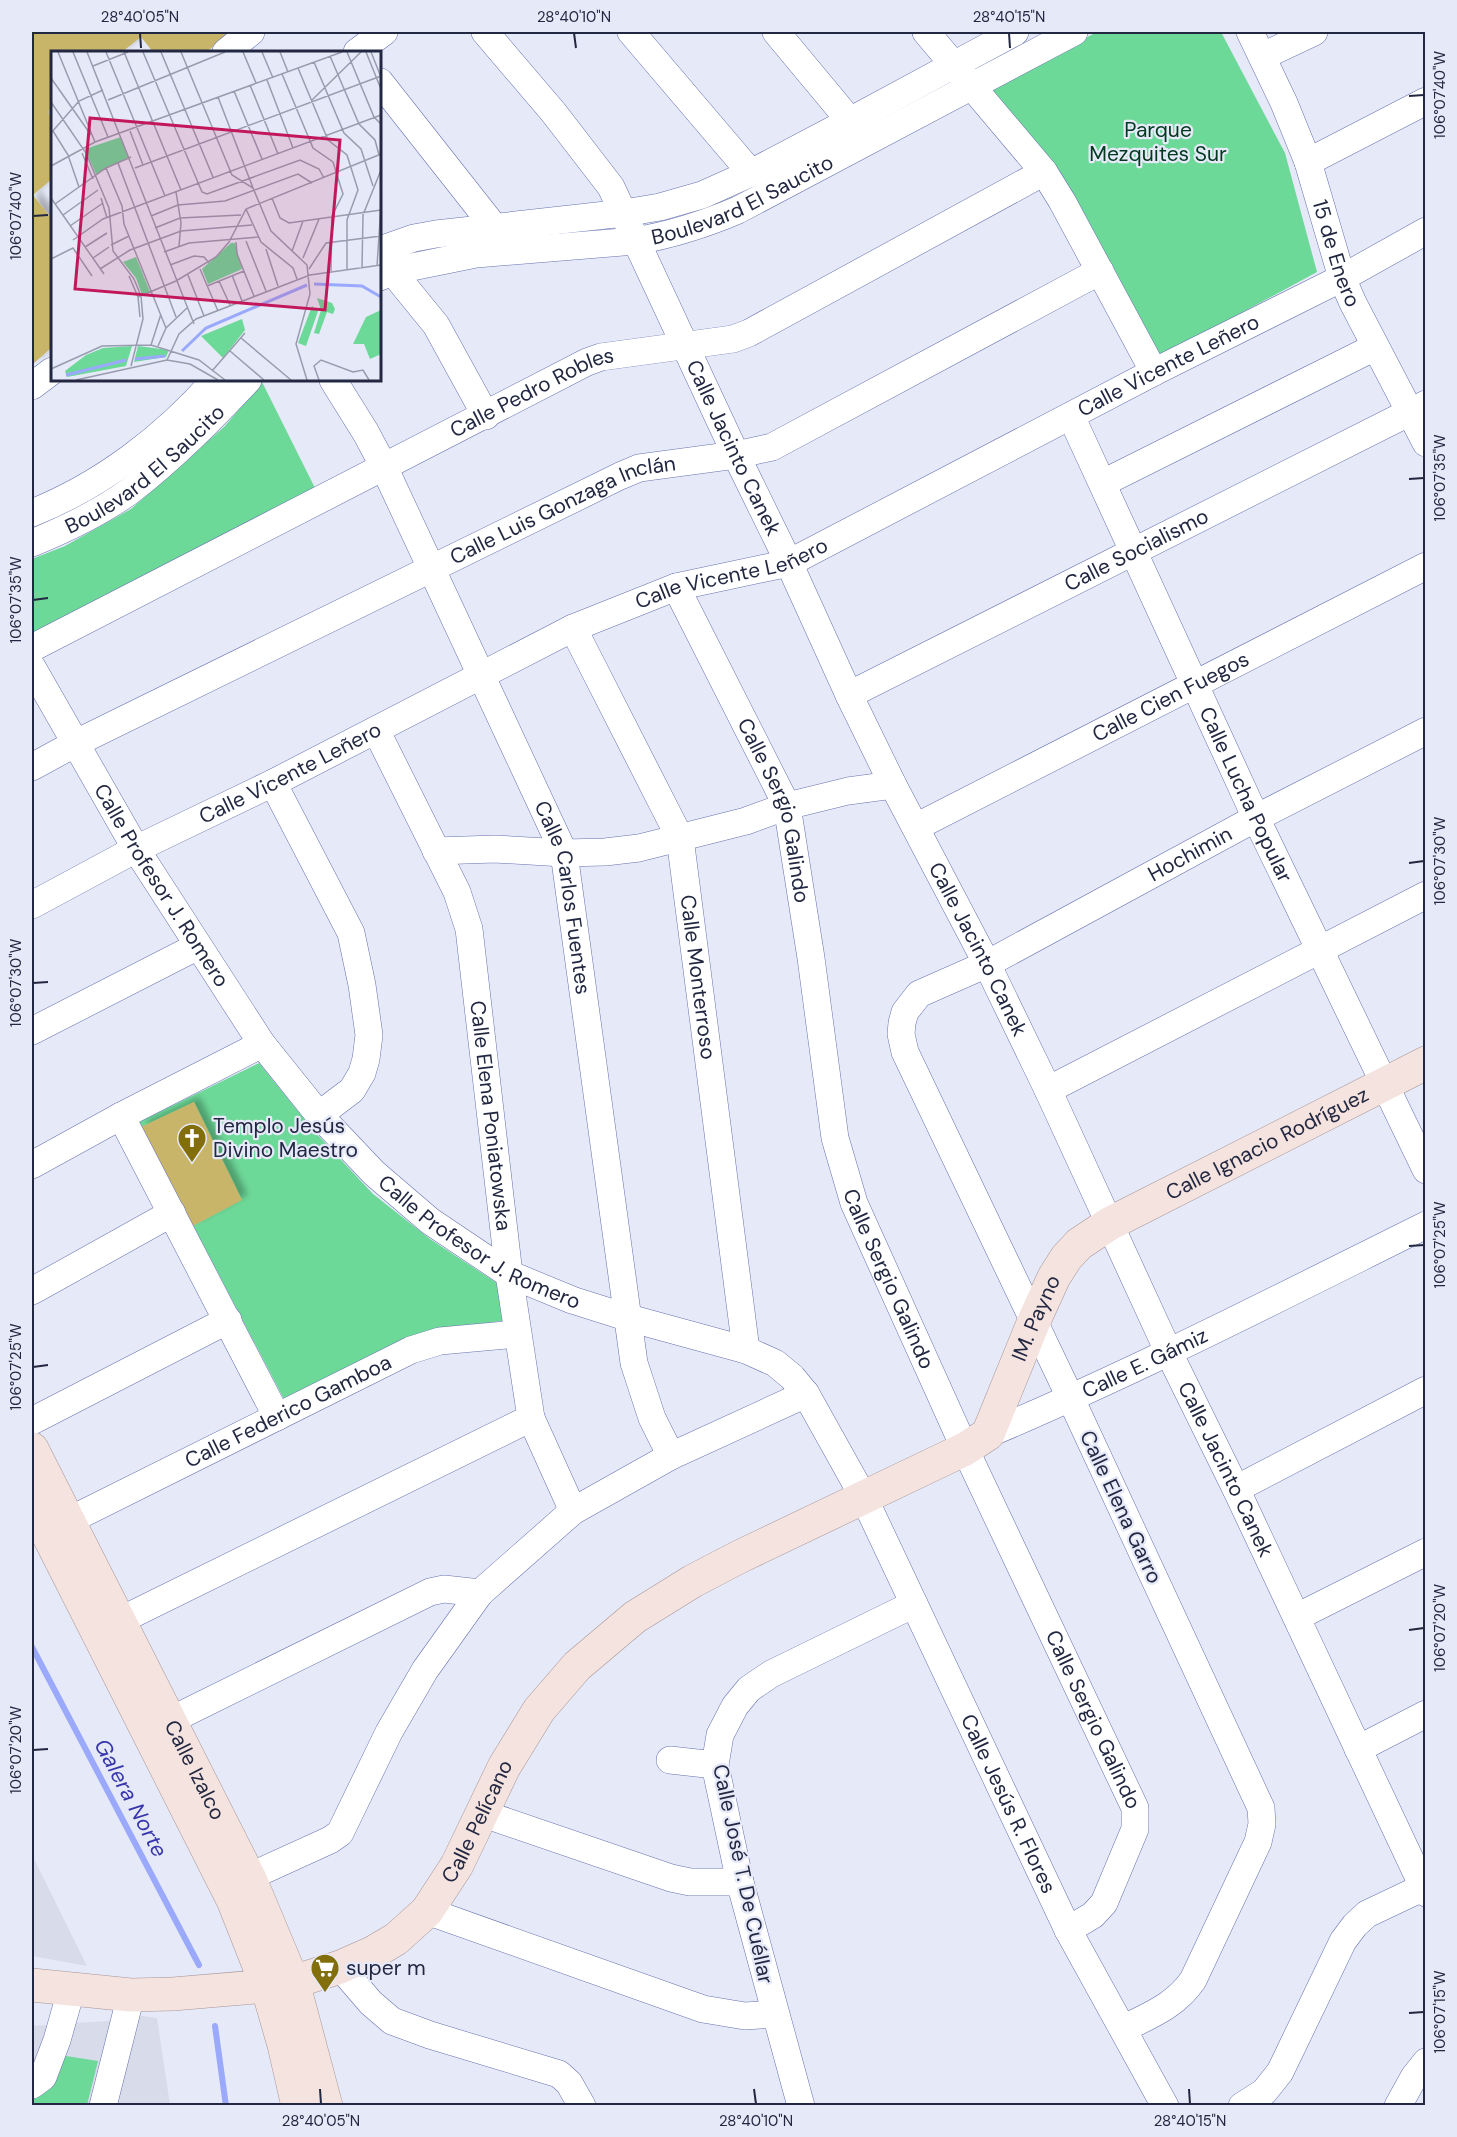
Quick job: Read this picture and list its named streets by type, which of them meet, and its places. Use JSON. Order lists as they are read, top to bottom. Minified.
{"streets":{"main road":["Calle Ignacio Rodríguez","IM. Payno","Calle E. Gámiz","Calle Izalco","Calle Pelícano"],"street":["Boulevard El Saucito","15 de Enero","Calle Vicente Leñero","Calle Pedro Robles","Calle Jacinto Canek","Calle Luis Gonzaga Inclán","Calle Socialismo","Calle Cien Fuegos","Calle Lucha Popular","Calle Sergio Galindo","Hochimin","Calle Profesor J. Romero","Calle Carlos Fuentes","Calle Monterroso","Calle Elena Poniatowska","Calle Federico Gamboa","Calle Elena Garro","Calle Jesús R. Flores","Calle José T. De Cuéllar"]},"crossings":[["Boulevard El Saucito","Calle Jacinto Canek"],["15 de Enero","Calle Vicente Leñero"],["15 de Enero","Calle Socialismo"],["Calle Vicente Leñero","Calle Jacinto Canek"],["Calle Vicente Leñero","Calle Lucha Popular"],["Calle Vicente Leñero","Calle Sergio Galindo"],["Calle Vicente Leñero","Calle Profesor J. Romero"],["Calle Vicente Leñero","Calle Carlos Fuentes"],["Calle Vicente Leñero","Calle Monterroso"],["Calle Vicente Leñero","Calle Elena Poniatowska"],["Calle Pedro Robles","Calle Jacinto Canek"],["Calle Pedro Robles","Calle Carlos Fuentes"],["Calle Jacinto Canek","Calle Luis Gonzaga Inclán"],["Calle Jacinto Canek","Calle Socialismo"],["Calle Jacinto Canek","Calle Cien Fuegos"],["Calle Jacinto Canek","Hochimin"],["Calle Jacinto Canek","Calle Ignacio Rodríguez"],["Calle Jacinto Canek","IM. Payno"],["Calle Jacinto Canek","Calle E. Gámiz"],["Calle Jacinto Canek","Calle Elena Garro"],["Calle Luis Gonzaga Inclán","Calle Profesor J. Romero"],["Calle Luis Gonzaga Inclán","Calle Carlos Fuentes"],["Calle Socialismo","Calle Lucha Popular"],["Calle Cien Fuegos","Calle Lucha Popular"],["Calle Lucha Popular","Hochimin"],["Calle Lucha Popular","Calle Ignacio Rodríguez"],["Calle Sergio Galindo","IM. Payno"],["Calle Sergio Galindo","Calle E. Gámiz"],["Calle Sergio Galindo","Calle Jesús R. Flores"],["Hochimin","Calle Elena Garro"],["Calle Profesor J. Romero","Calle Carlos Fuentes"],["Calle Profesor J. Romero","Calle Monterroso"],["Calle Profesor J. Romero","Calle Elena Poniatowska"],["Calle Profesor J. Romero","Calle E. Gámiz"],["Calle Profesor J. Romero","Calle Jesús R. Flores"],["Calle Profesor J. Romero","Calle Pelícano"],["Calle Elena Poniatowska","Calle Federico Gamboa"],["Calle Ignacio Rodríguez","IM. Payno"],["IM. Payno","Calle E. Gámiz"],["IM. Payno","Calle Elena Garro"],["Calle E. Gámiz","Calle Elena Garro"],["Calle E. Gámiz","Calle Jesús R. Flores"],["Calle E. Gámiz","Calle Pelícano"],["Calle Federico Gamboa","Calle Izalco"],["Calle Elena Garro","Calle Jesús R. Flores"],["Calle Izalco","Calle Pelícano"],["Calle Jesús R. Flores","Calle Pelícano"],["Calle Jesús R. Flores","Calle José T. De Cuéllar"]],"water":["Galera Norte"],"parks":["Parque Mezquites Sur"],"places":{"church":["Templo Jesús Divino Maestro"],"supermarket":["super m"]},"coordinates":["28°40'05\"N","28°40'10\"N","28°40'15\"N","106°07'40\"W","106°07'35\"W","106°07'30\"W","106°07'25\"W","106°07'20\"W","106°07'15\"W"]}
